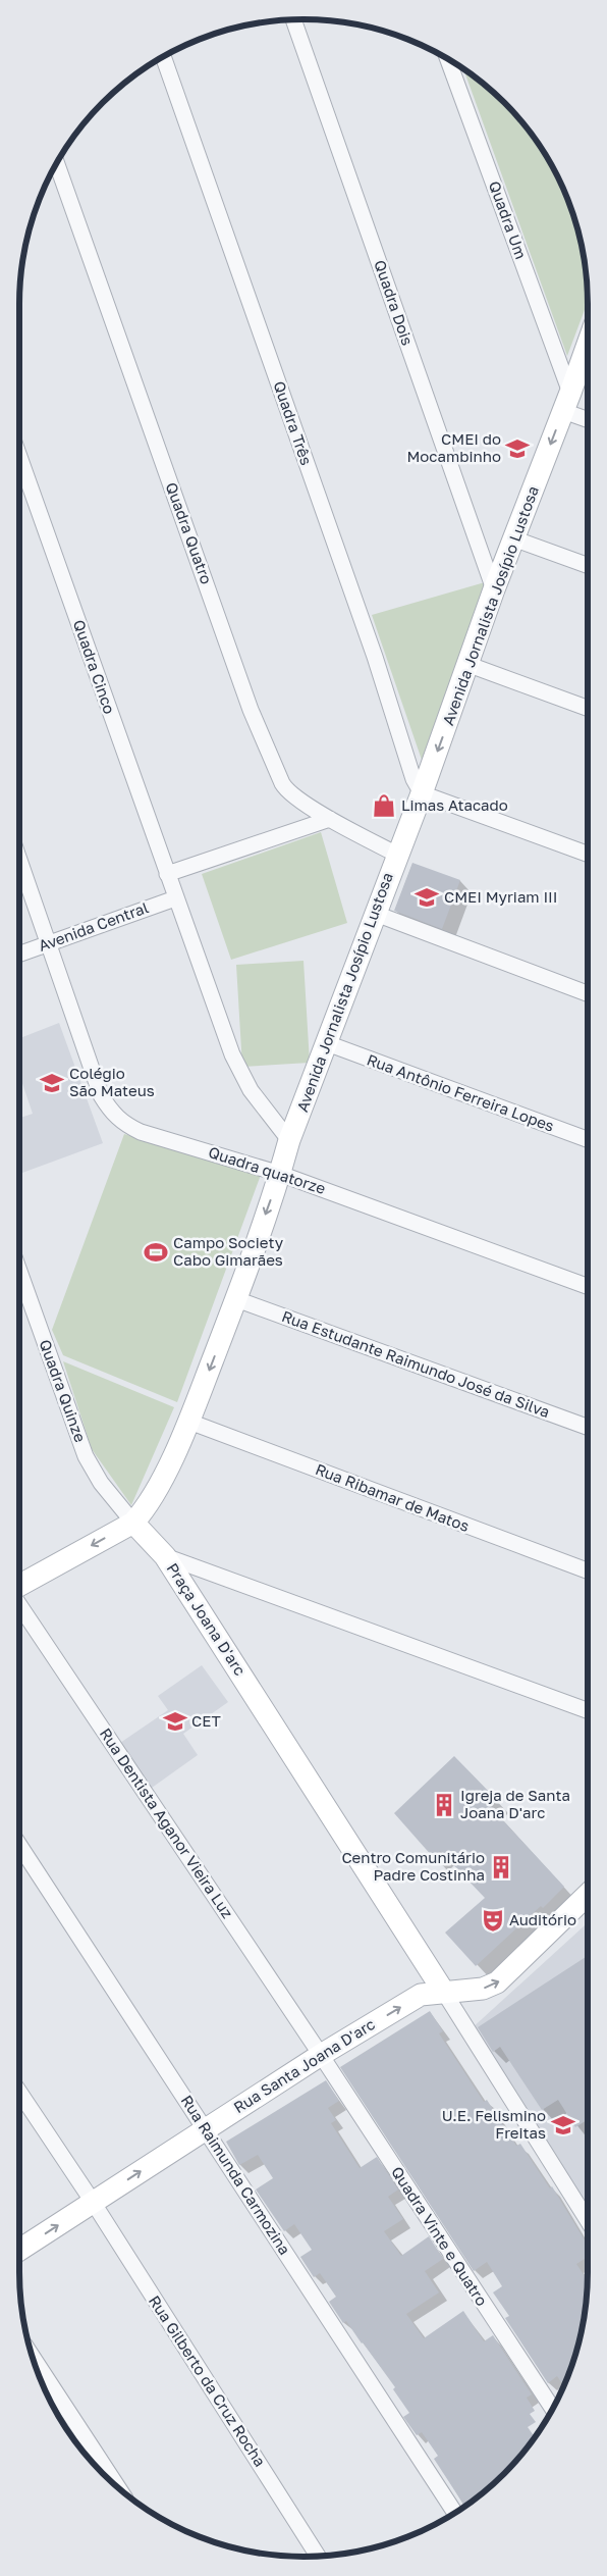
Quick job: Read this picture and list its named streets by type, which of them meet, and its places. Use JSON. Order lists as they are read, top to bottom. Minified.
{"streets":{"street":["Quadra Um","Quadra Dois","Quadra Três","Quadra Quatro","Avenida Jornalista Josípio Lustosa","Quadra Cinco","Avenida Central","Rua Antônio Ferreira Lopes","Quadra quatorze","Rua Estudante Raimundo José da Silva","Quadra Quinze","Rua Ribamar de Matos","Praça Joana D'arc","Rua Dentista Aganor Vieira Luz","Rua Santa Joana D'arc","Rua Raimunda Carmozina","Quadra Vinte e Quatro","Rua Gilberto da Cruz Rocha"]},"crossings":[["Quadra Um","Avenida Jornalista Josípio Lustosa"],["Quadra Dois","Avenida Jornalista Josípio Lustosa"],["Quadra Três","Avenida Jornalista Josípio Lustosa"],["Quadra Quatro","Avenida Jornalista Josípio Lustosa"],["Avenida Jornalista Josípio Lustosa","Rua Antônio Ferreira Lopes"],["Avenida Jornalista Josípio Lustosa","Quadra quatorze"],["Avenida Jornalista Josípio Lustosa","Rua Estudante Raimundo José da Silva"],["Avenida Jornalista Josípio Lustosa","Quadra Quinze"],["Avenida Jornalista Josípio Lustosa","Rua Ribamar de Matos"],["Quadra Cinco","Avenida Central"],["Avenida Central","Quadra quatorze"],["Praça Joana D'arc","Rua Santa Joana D'arc"],["Rua Dentista Aganor Vieira Luz","Rua Santa Joana D'arc"],["Rua Dentista Aganor Vieira Luz","Quadra Vinte e Quatro"],["Rua Santa Joana D'arc","Rua Raimunda Carmozina"],["Rua Santa Joana D'arc","Quadra Vinte e Quatro"],["Rua Santa Joana D'arc","Rua Gilberto da Cruz Rocha"]],"one_way":["Avenida Jornalista Josípio Lustosa","Rua Santa Joana D'arc"],"places":{"school or university":["CMEI do Mocambinho","CMEI Myriam III","Colégio São Mateus","CET","U.E. Felismino Freitas"],"shop":["Limas Atacado"],"sports":["Campo Society Cabo Gimarães"],"building":["Igreja de Santa Joana D'arc","Centro Comunitário Padre Costinha"],"theatre":["Auditório"]}}
